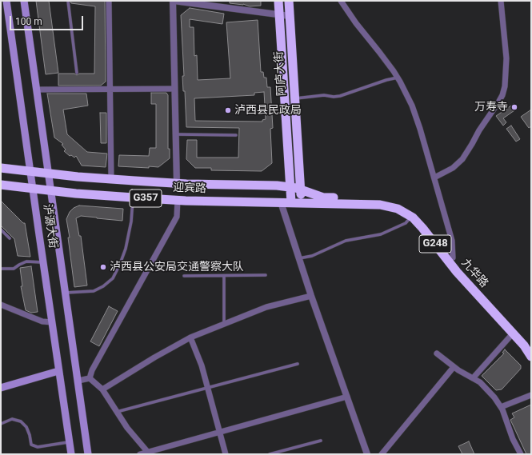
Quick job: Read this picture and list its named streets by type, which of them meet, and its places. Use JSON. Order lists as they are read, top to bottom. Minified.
{"streets":{"highway":["阿庐大街","迎宾路","G357","G248","九华路"],"main road":["泸源大街"]},"crossings":[["阿庐大街","迎宾路"],["阿庐大街","九华路"],["迎宾路","泸源大街"],["迎宾路","九华路"]],"places":["万寿寺","泸西县民政局","泸西县公安局交通警察大队"],"scale_bar":"100 m"}
